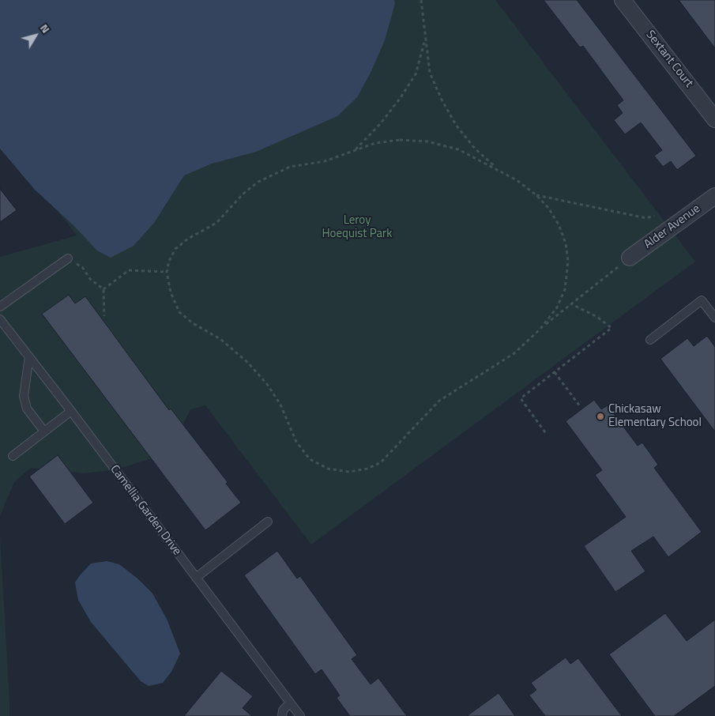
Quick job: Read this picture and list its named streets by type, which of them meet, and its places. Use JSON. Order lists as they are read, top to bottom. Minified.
{"streets":{"street":["Sextant Court","Alder Avenue"],"lane":["Camellia Garden Drive"]},"parks":["Leroy Hoequist Park"],"places":["Chickasaw Elementary School"],"north":"top right"}
